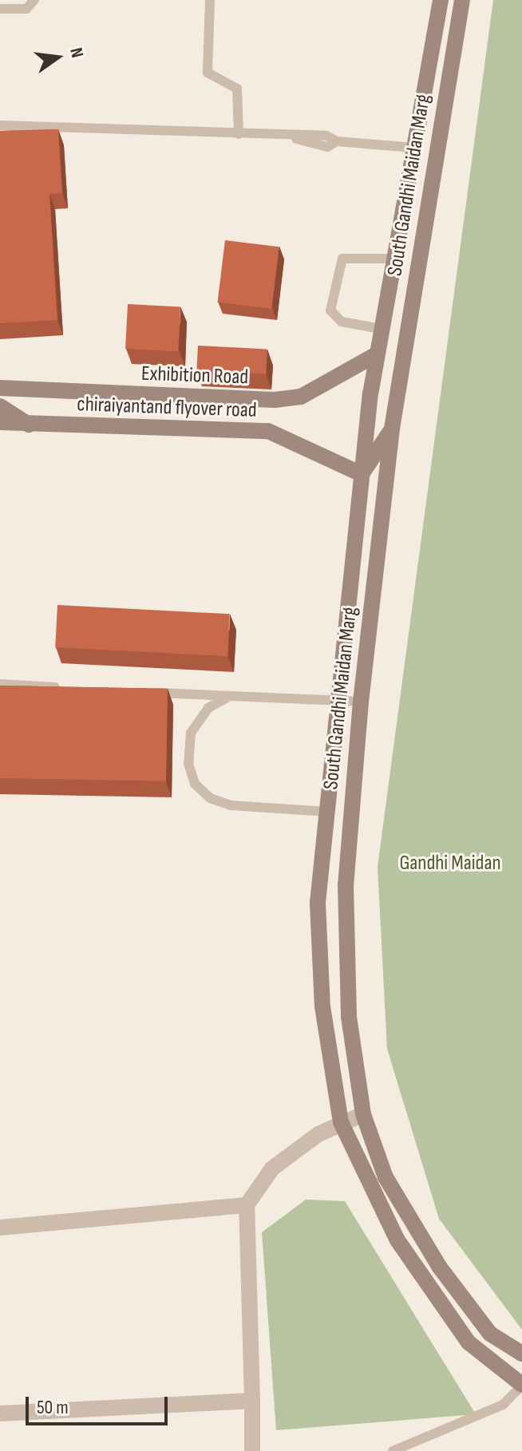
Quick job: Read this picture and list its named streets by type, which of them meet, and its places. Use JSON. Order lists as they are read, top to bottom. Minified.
{"streets":{"main road":["South Gandhi Maidan Marg","Exhibition Road","chiraiyantand flyover road"]},"parks":["Gandhi Maidan"],"scale_bar":"50 m","north":"right"}
